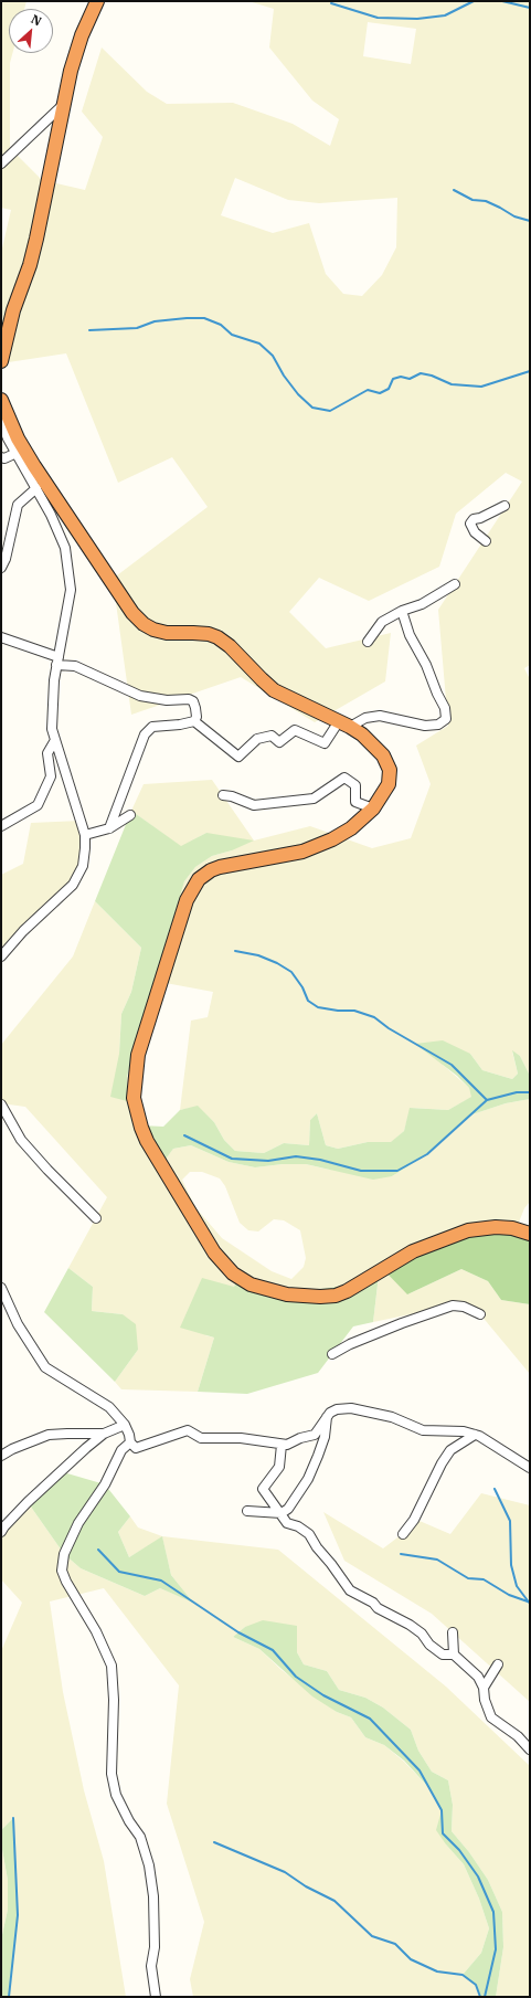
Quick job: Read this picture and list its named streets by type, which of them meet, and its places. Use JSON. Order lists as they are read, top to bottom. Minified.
{"north":"top right"}
